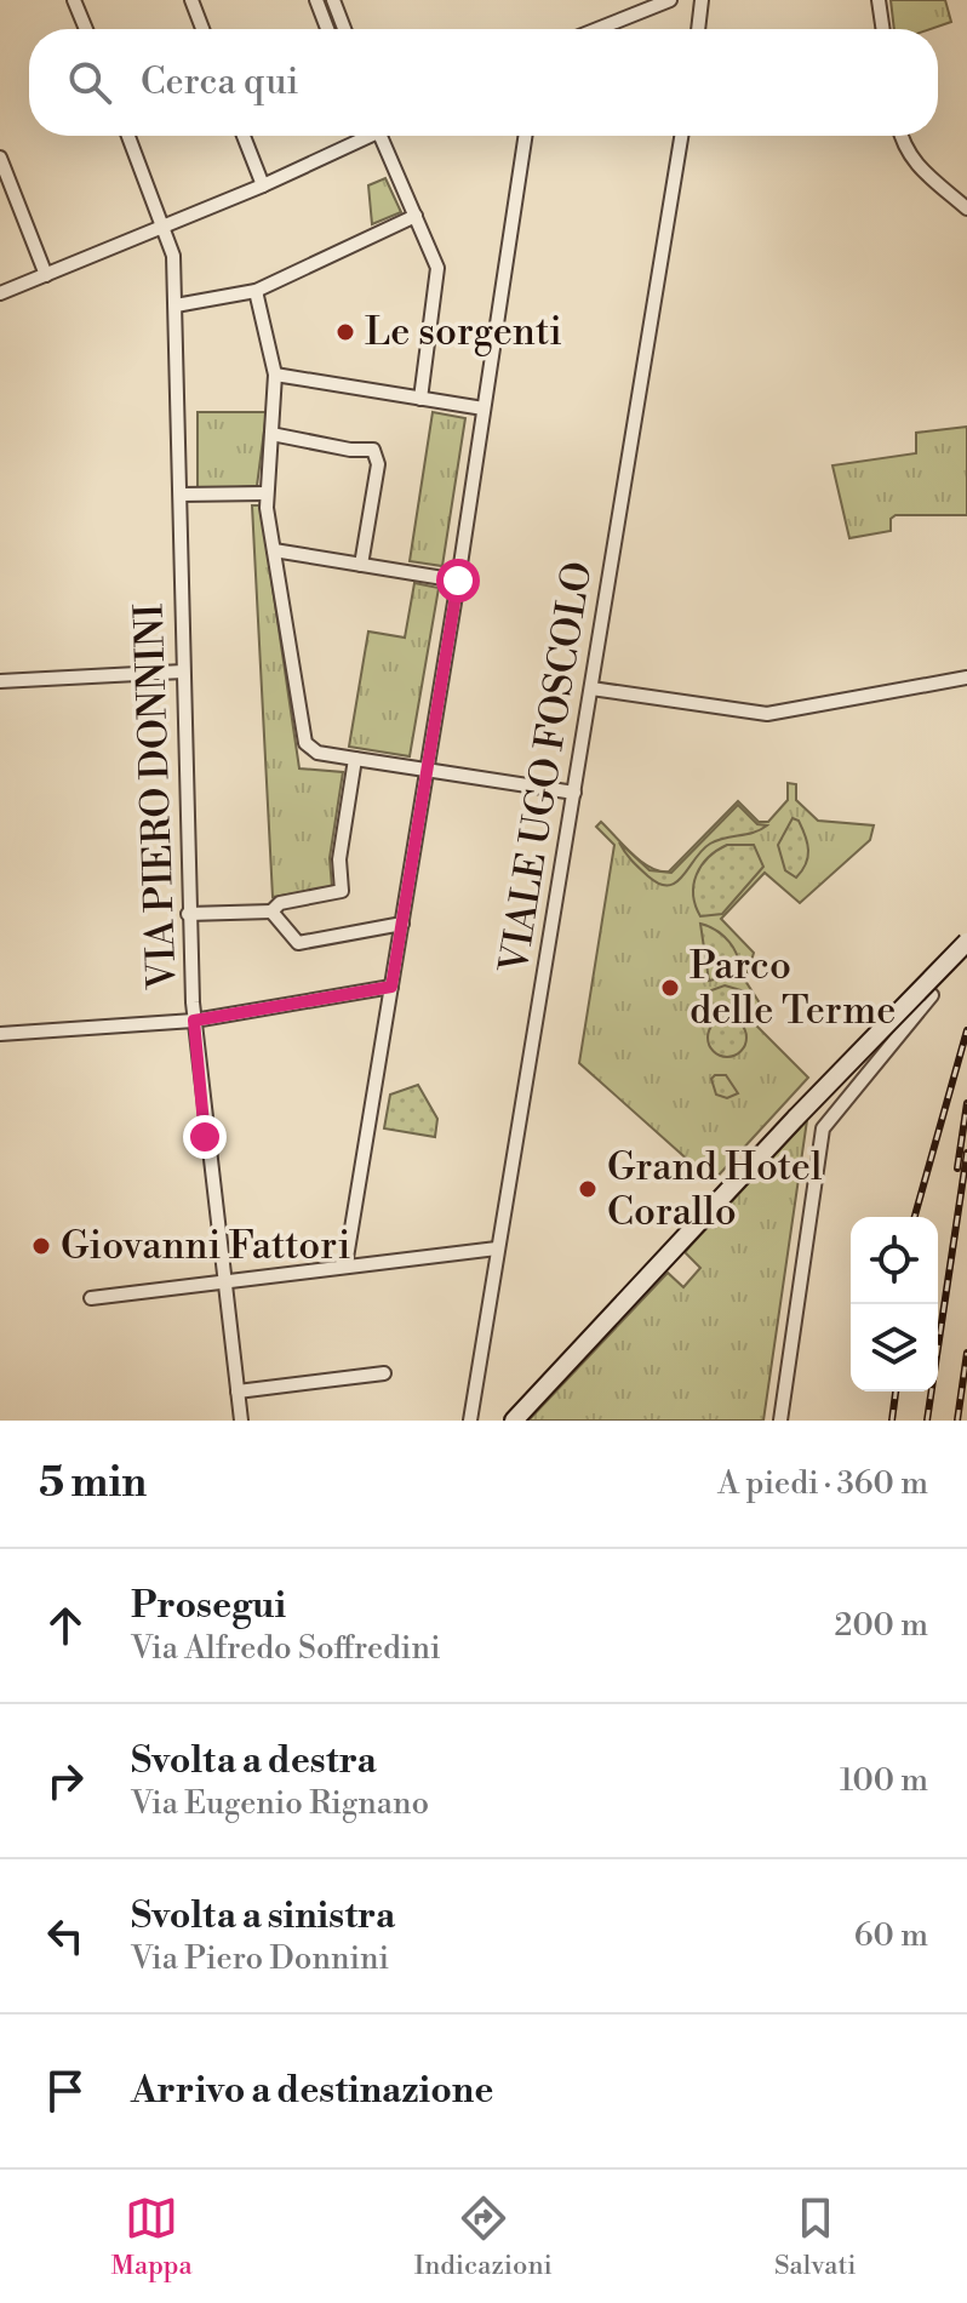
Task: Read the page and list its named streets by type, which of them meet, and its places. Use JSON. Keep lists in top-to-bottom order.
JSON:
{
  "streets": {
    "street": ["VIALE UGO FOSCOLO", "VIA PIERO DONNINI"]
  },
  "places": [
    "Le sorgenti",
    "Parco delle Terme",
    "Grand Hotel Corallo",
    "Giovanni Fattori"
  ],
  "page": {
    "search": "Cerca qui",
    "heading": ["5 min", "A piedi · 360 m"],
    "list": [
      ["Prosegui", "Via Alfredo Soffredini", "200 m"],
      ["Svolta a destra", "Via Eugenio Rignano", "100 m"],
      ["Svolta a sinistra", "Via Piero Donnini", "60 m"],
      "Arrivo a destinazione"
    ],
    "nav": ["Mappa", "Indicazioni", "Salvati"]
  }
}
